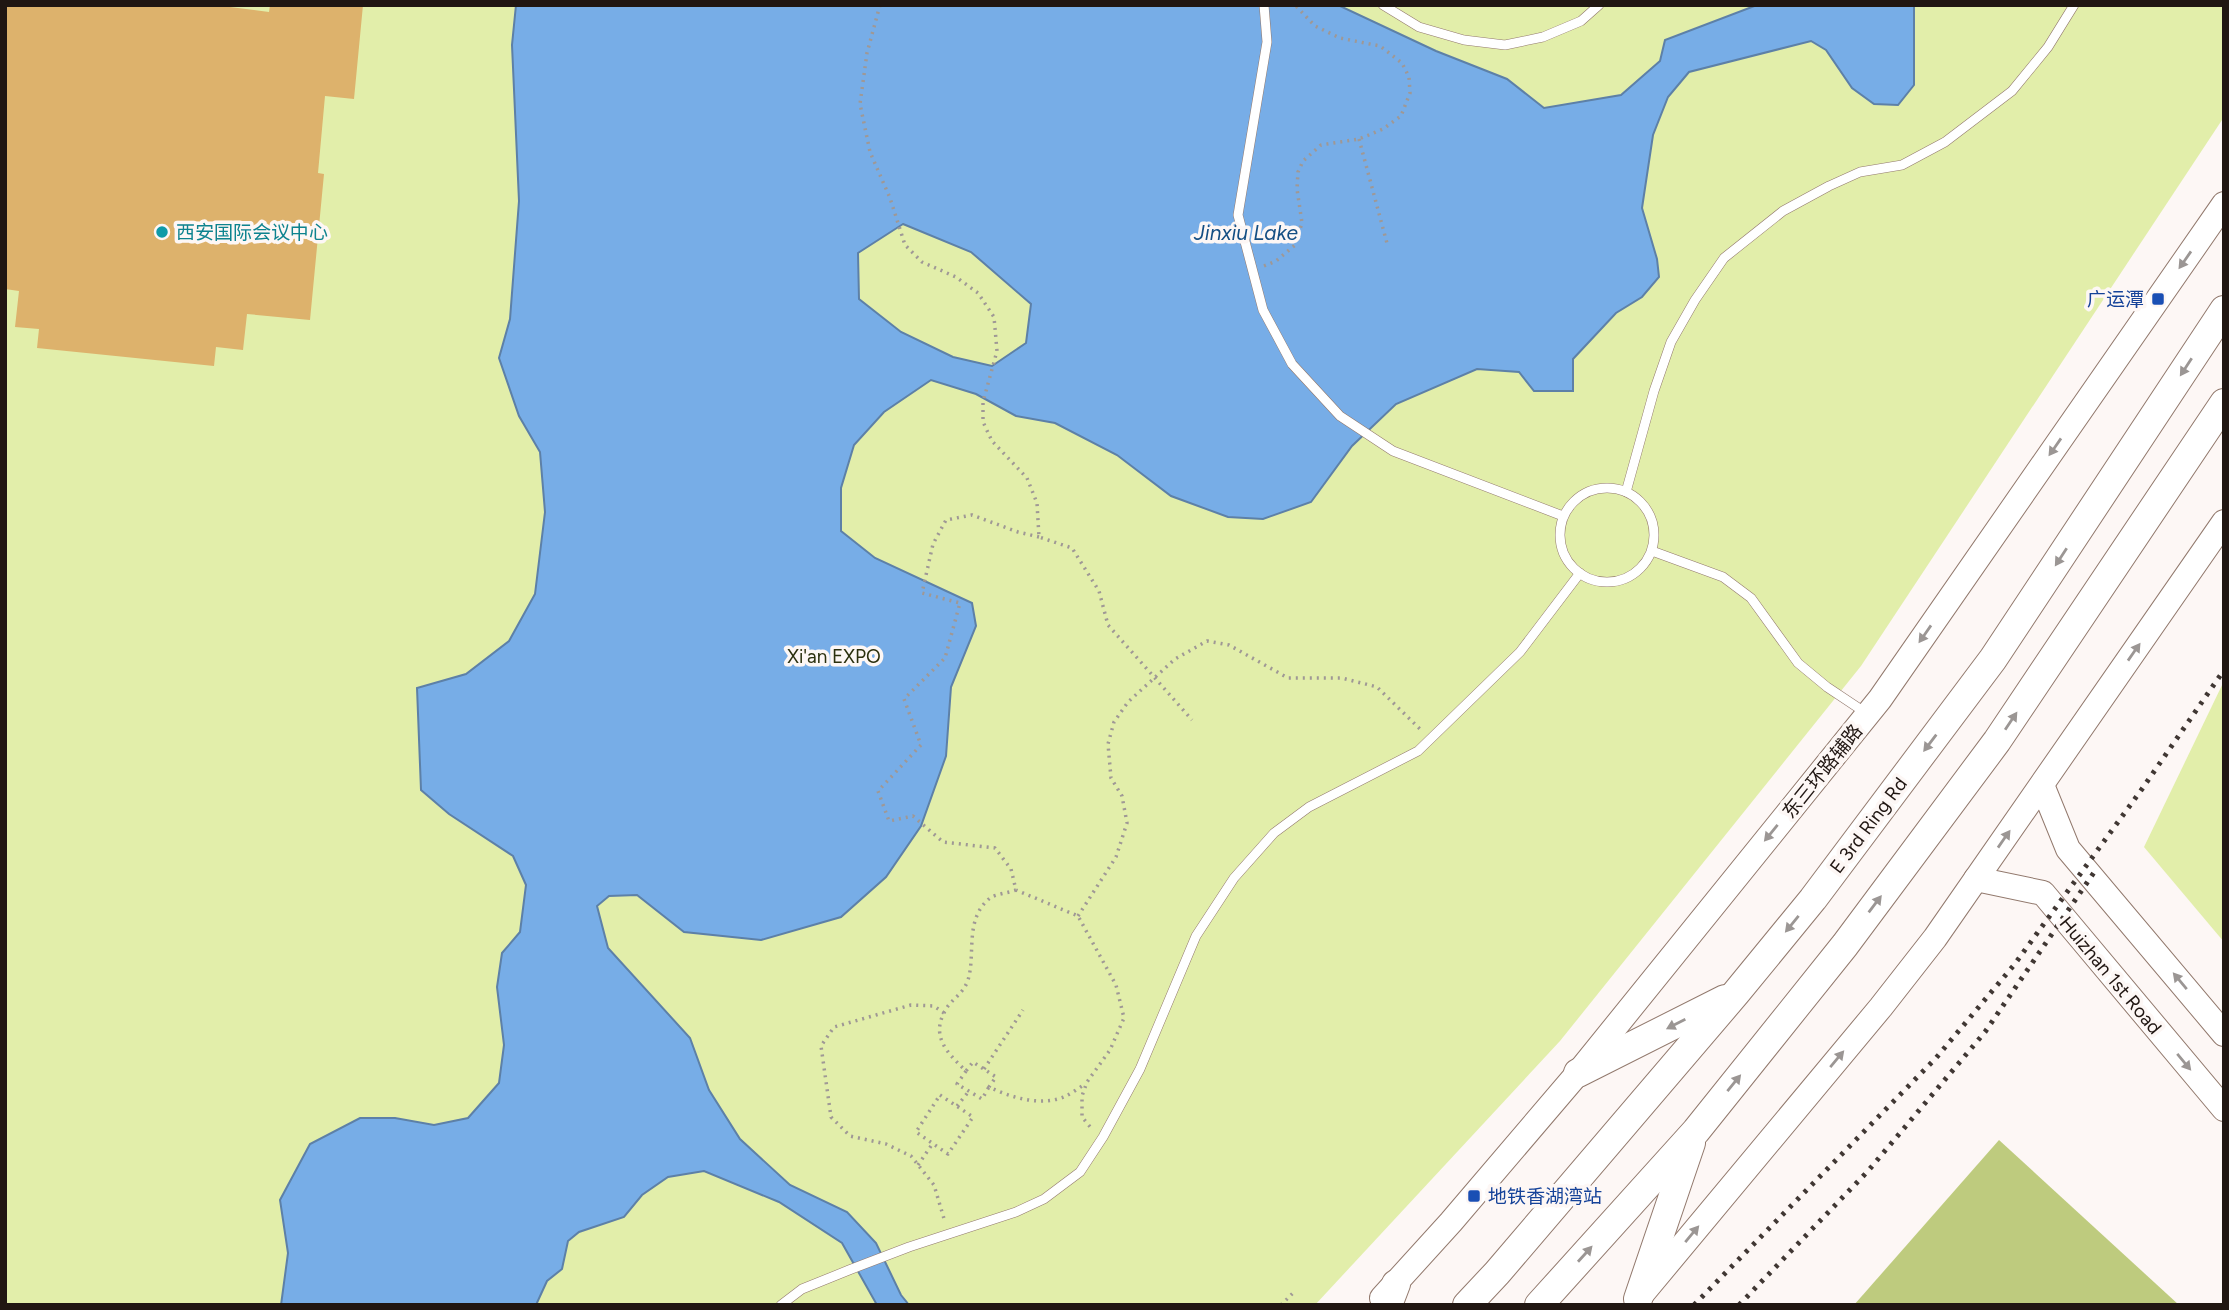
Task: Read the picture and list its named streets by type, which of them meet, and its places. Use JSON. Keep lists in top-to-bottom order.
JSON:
{
  "streets": {
    "highway": ["E 3rd Ring Rd"],
    "main road": ["东三环路辅路", "Huizhan 1st Road"]
  },
  "water": ["Jinxiu Lake"],
  "parks": ["Xi'an EXPO"],
  "places": {
    "other": ["西安国际会议中心"],
    "transit": ["广运潭", "地铁香湖湾站"]
  }
}
